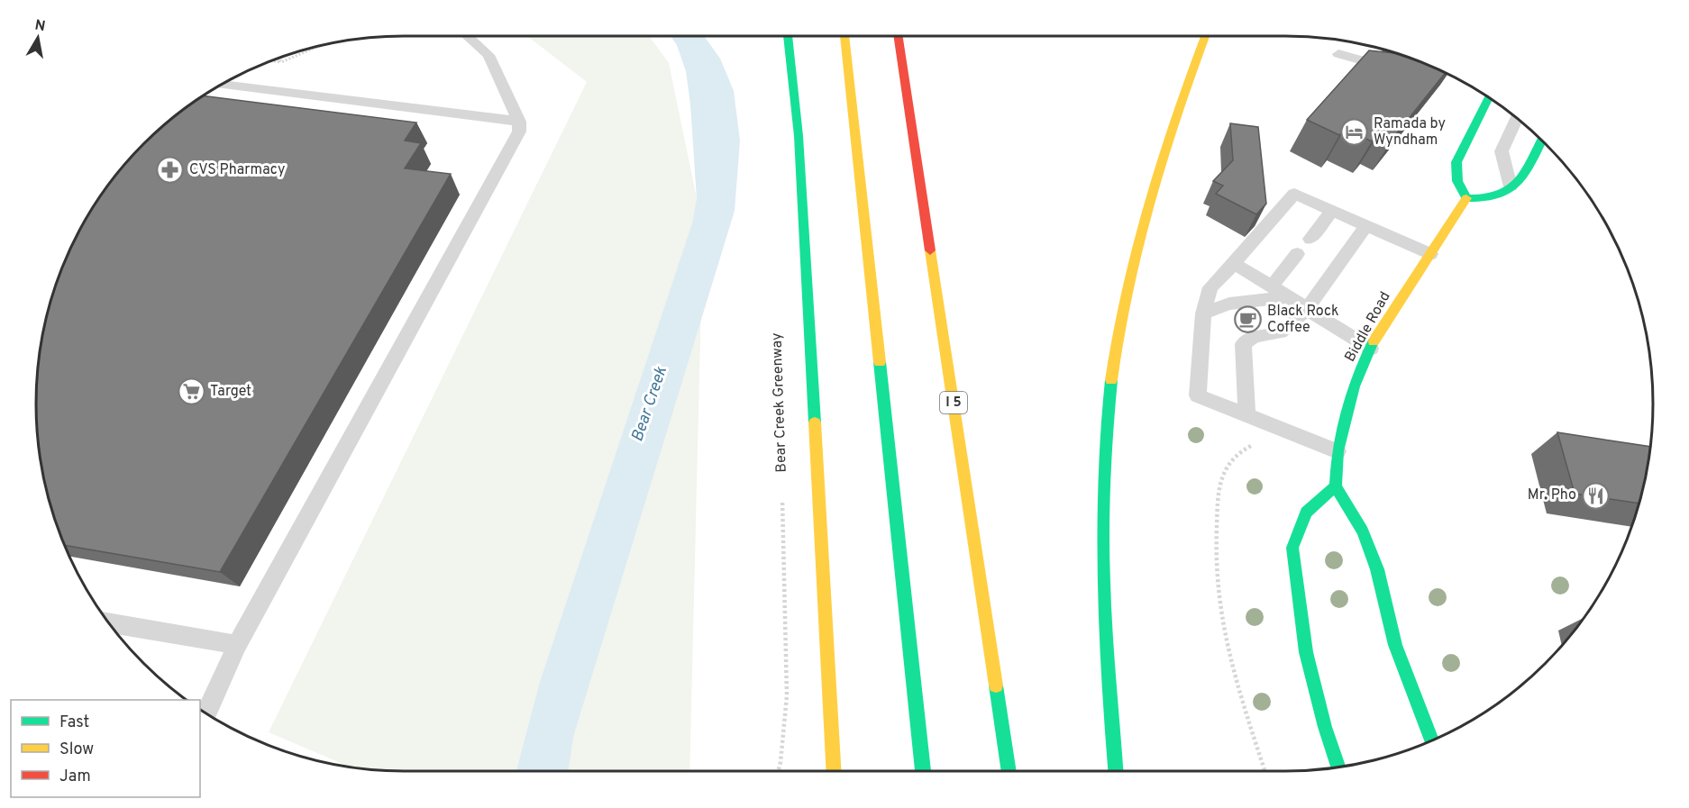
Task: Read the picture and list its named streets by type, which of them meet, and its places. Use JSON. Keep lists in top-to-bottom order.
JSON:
{
  "streets": {
    "main road": ["Biddle Road", "I 5"],
    "path": ["Bear Creek Greenway"]
  },
  "water": ["Bear Creek"],
  "places": {
    "hotel": ["Ramada by Wyndham"],
    "pharmacy": ["CVS Pharmacy"],
    "cafe": ["Black Rock Coffee"],
    "supermarket": ["Target"],
    "restaurant": ["Mr. Pho"]
  },
  "legend": ["Fast", "Slow", "Jam"],
  "north": "top"
}
